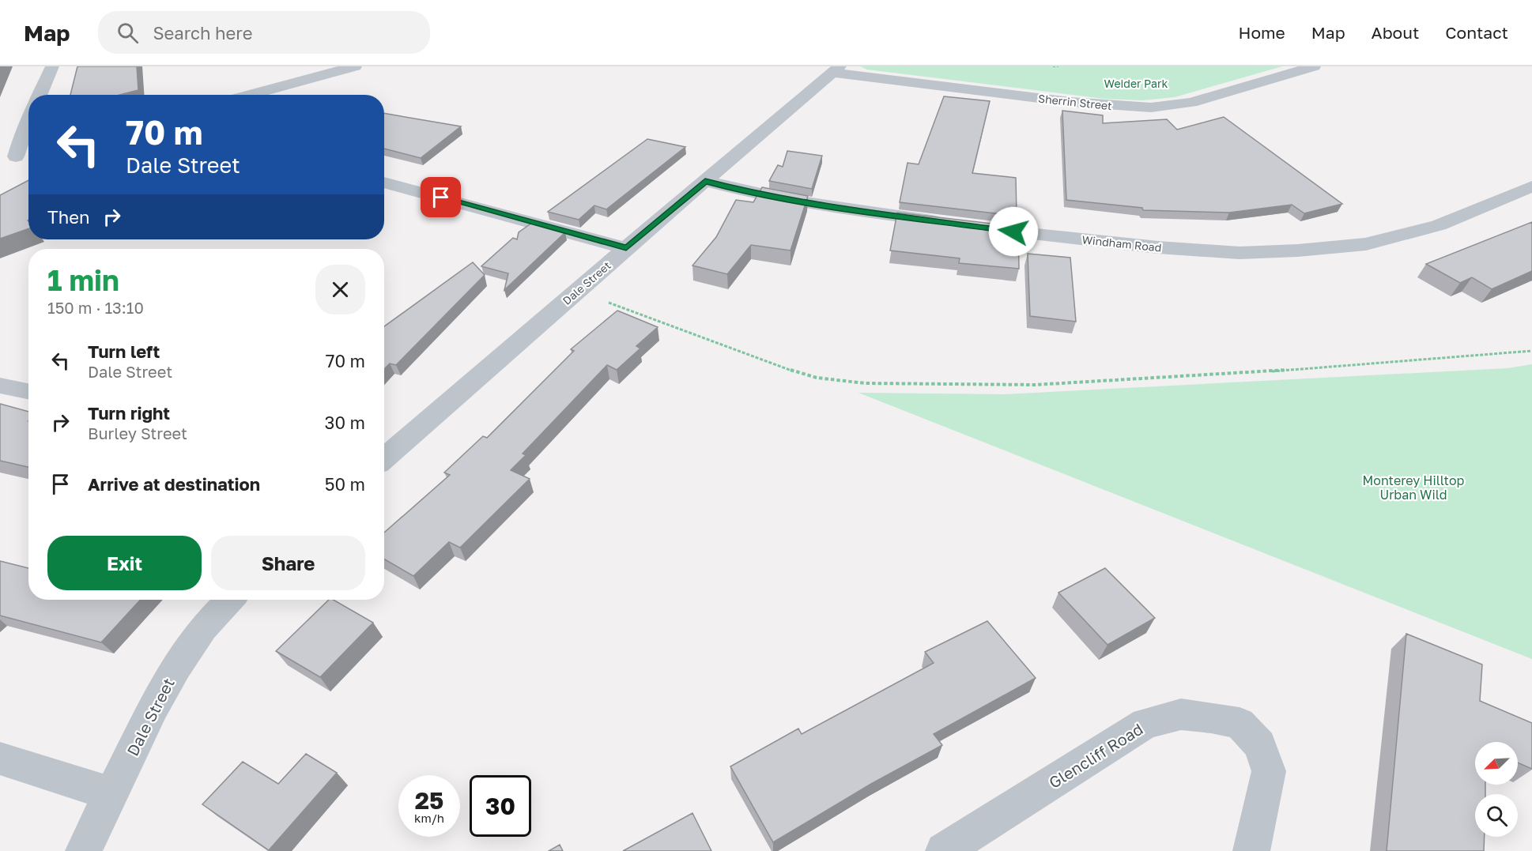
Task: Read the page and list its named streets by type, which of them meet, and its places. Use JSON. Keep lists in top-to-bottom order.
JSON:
{
  "streets": {
    "street": [
      "Sherrin Street",
      "Windham Road",
      "Dale Street",
      "Glencliff Road"
    ]
  },
  "crossings": [
    ["Sherrin Street", "Dale Street"],
    ["Windham Road", "Dale Street"]
  ],
  "parks": ["Weider Park", "Monterey Hilltop Urban Wild"],
  "north": "bottom left",
  "page": {
    "header": "Map",
    "search": "Search here",
    "nav": [
      "Home",
      "Map",
      "About",
      "Contact"
    ],
    "turn": ["70 m", "Dale Street"],
    "then": "Then",
    "heading": ["1 min", "150 m · 13:10"],
    "list": [
      {
        "name": "Turn left",
        "note": "Dale Street",
        "value": "70 m"
      },
      {
        "name": "Turn right",
        "note": "Burley Street",
        "value": "30 m"
      },
      {
        "name": "Arrive at destination",
        "value": "50 m"
      }
    ],
    "buttons": ["Exit", "Share"],
    "speed": "25 km/h",
    "limit": "30"
  }
}
